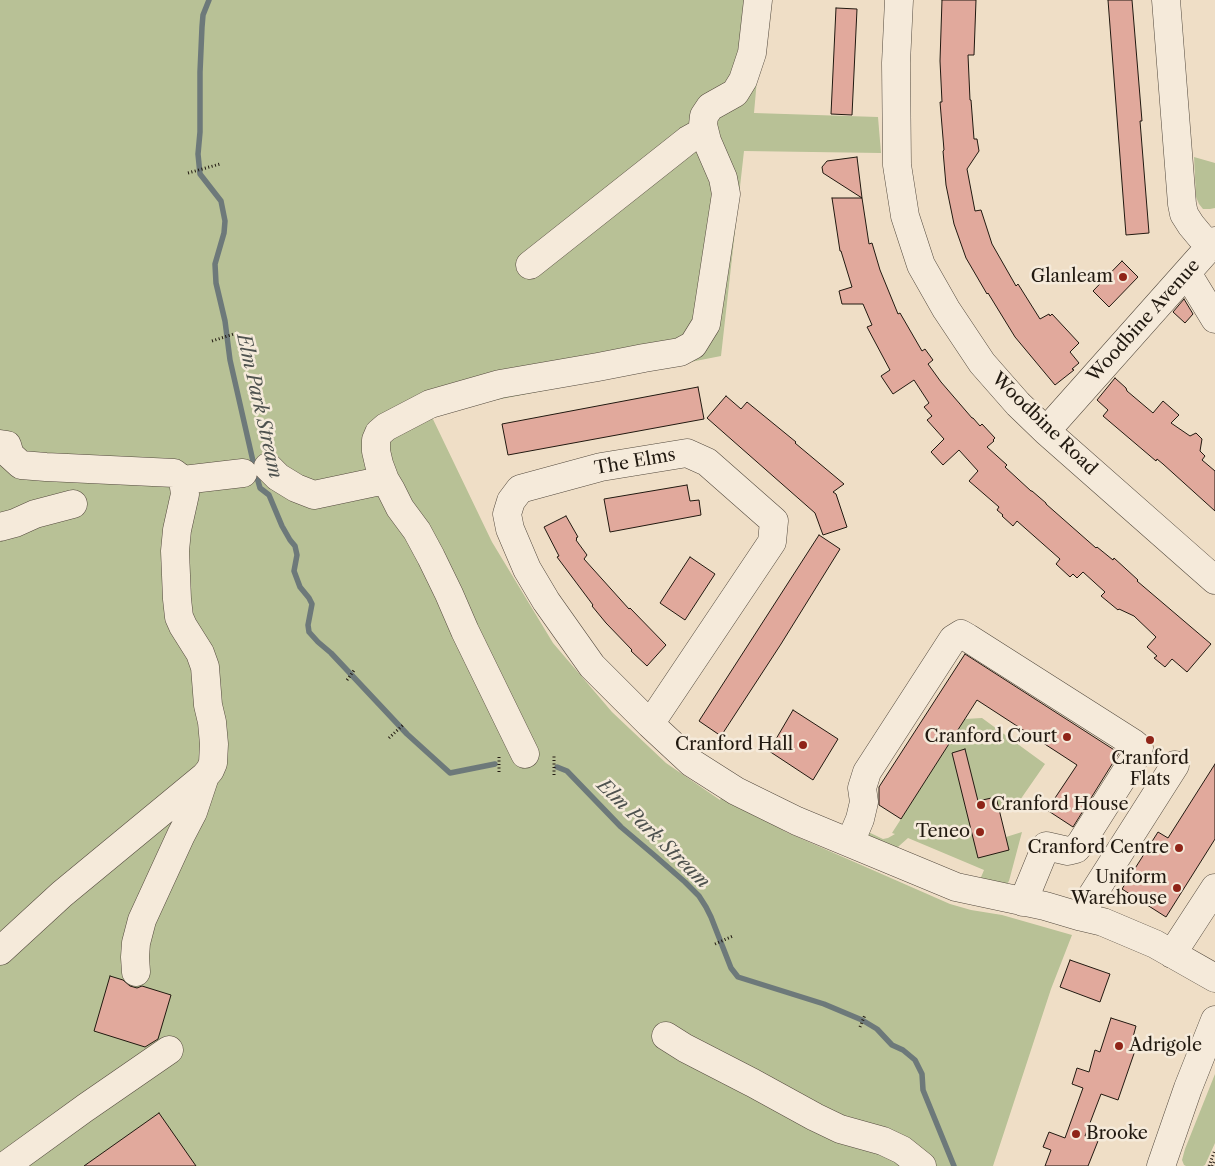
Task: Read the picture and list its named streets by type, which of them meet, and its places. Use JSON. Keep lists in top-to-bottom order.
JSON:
{
  "streets": {
    "street": ["Woodbine Avenue", "Woodbine Road", "The Elms"]
  },
  "crossings": [
    ["Woodbine Avenue", "Woodbine Road"]
  ],
  "water": ["Elm Park Stream"],
  "places": [
    "Glanleam",
    "Cranford Court",
    "Cranford Flats",
    "Cranford Hall",
    "Cranford House",
    "Teneo",
    "Cranford Centre",
    "Uniform Warehouse",
    "Adrigole",
    "Brooke"
  ]
}
